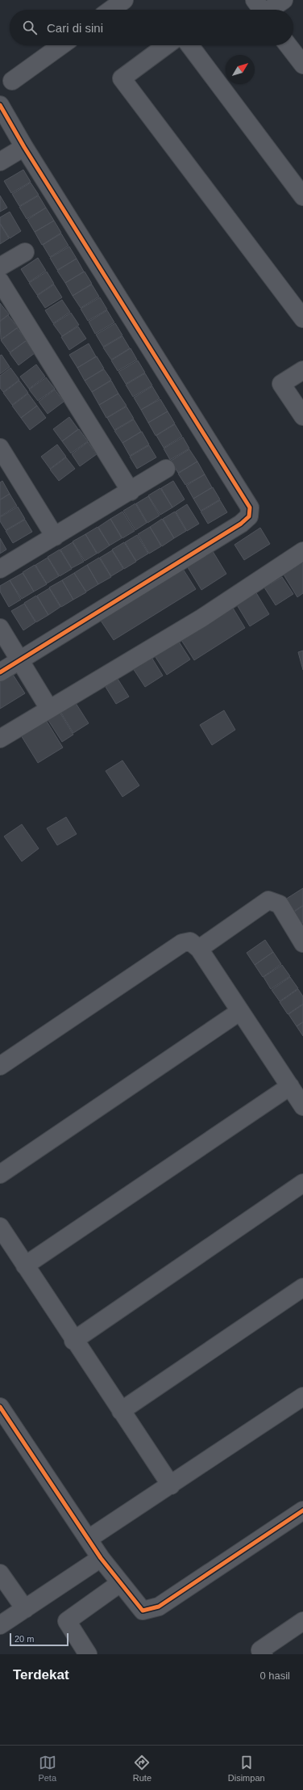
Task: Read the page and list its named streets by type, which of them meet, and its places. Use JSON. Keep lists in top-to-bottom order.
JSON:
{
  "scale_bar": "20 m",
  "north": "top right",
  "page": {
    "search": "Cari di sini",
    "scale": "20 m",
    "heading": ["Terdekat", "0 hasil"],
    "nav": ["Peta", "Rute", "Disimpan"]
  }
}
